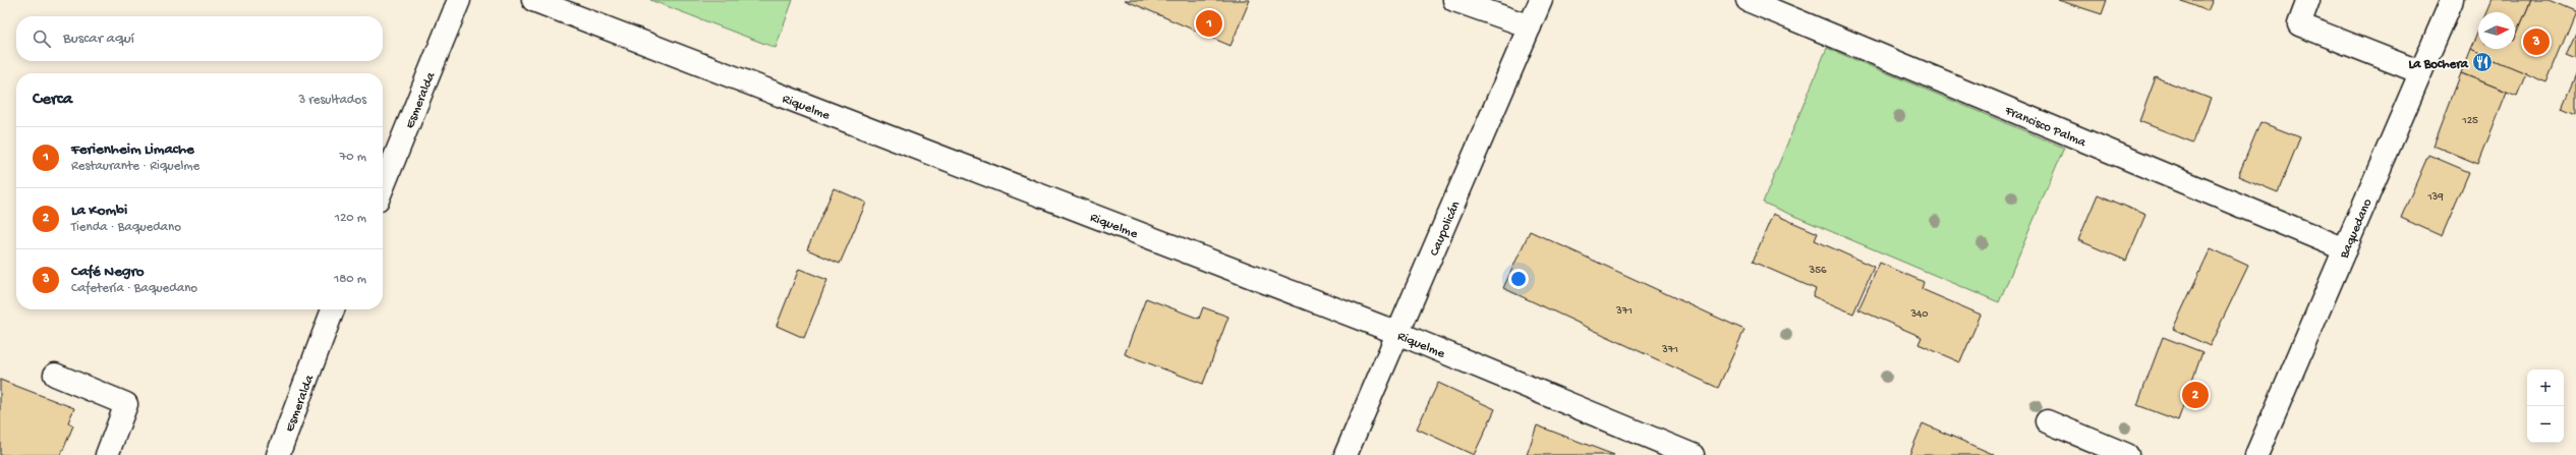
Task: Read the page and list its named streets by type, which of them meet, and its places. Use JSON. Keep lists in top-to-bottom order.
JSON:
{
  "streets": {
    "street": [
      "Esmeralda",
      "Riquelme",
      "Francisco Palma",
      "Caupolicán",
      "Baquedano"
    ]
  },
  "crossings": [
    ["Riquelme", "Caupolicán"],
    ["Francisco Palma", "Baquedano"]
  ],
  "places": {
    "restaurant": ["La Bochera"]
  },
  "house_numbers": [
    "125",
    "139",
    "356",
    "371",
    "340",
    "371"
  ],
  "north": "right",
  "page": {
    "pins": ["1", "3", "2"],
    "search": "Buscar aquí",
    "heading": ["Cerca", "3 resultados"],
    "list": [
      {
        "mark": "1",
        "name": "Ferienheim Limache",
        "note": "Restaurante · Riquelme",
        "value": "70 m"
      },
      {
        "mark": "2",
        "name": "La Kombi",
        "note": "Tienda · Baquedano",
        "value": "120 m"
      },
      {
        "mark": "3",
        "name": "Café Negro",
        "note": "Cafetería · Baquedano",
        "value": "180 m"
      }
    ],
    "map_buttons": ["+", "−"]
  }
}
